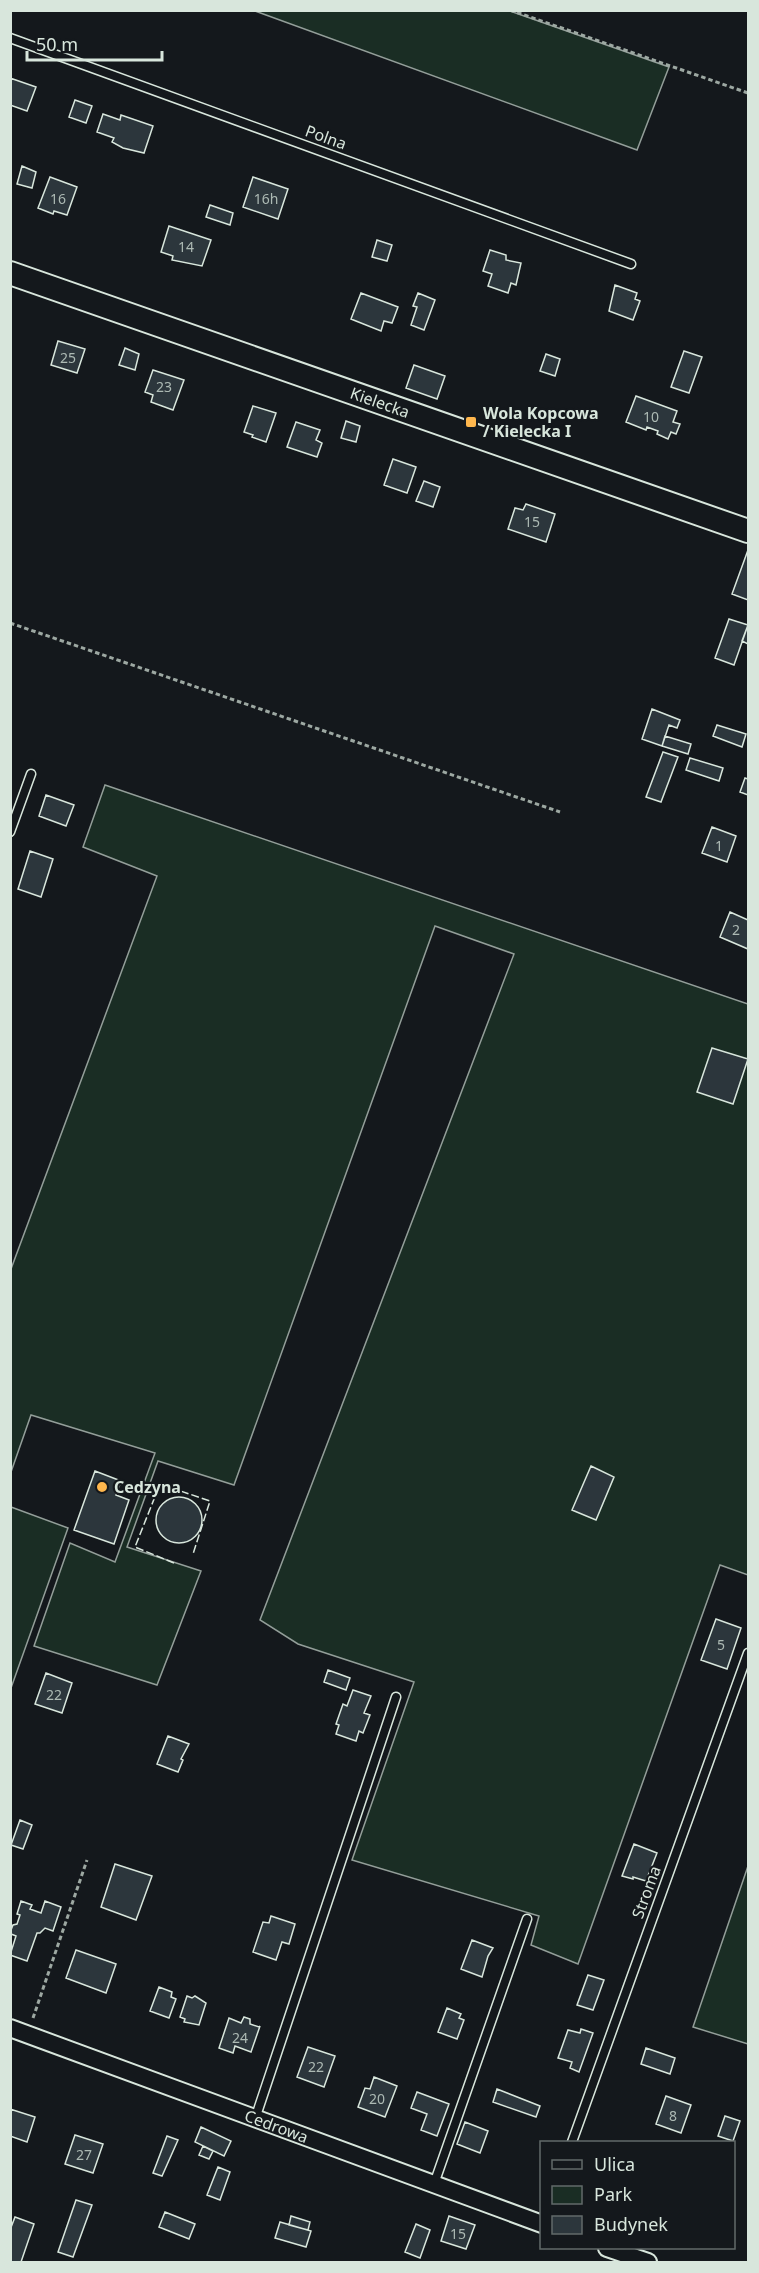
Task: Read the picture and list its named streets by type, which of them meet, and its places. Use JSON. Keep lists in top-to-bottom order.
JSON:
{
  "streets": {
    "street": ["Kielecka", "Cedrowa"],
    "lane": ["Polna", "Stroma"]
  },
  "places": {
    "transit": ["Wola Kopcowa / Kielecka I"],
    "other": ["Cedzyna"]
  },
  "house_numbers": [
    "16",
    "16h",
    "14",
    "25",
    "23",
    "10",
    "15",
    "1",
    "2",
    "5",
    "22",
    "24",
    "22",
    "20",
    "8",
    "27",
    "15"
  ],
  "legend": ["Ulica", "Park", "Budynek"],
  "scale_bar": "50 m"
}
